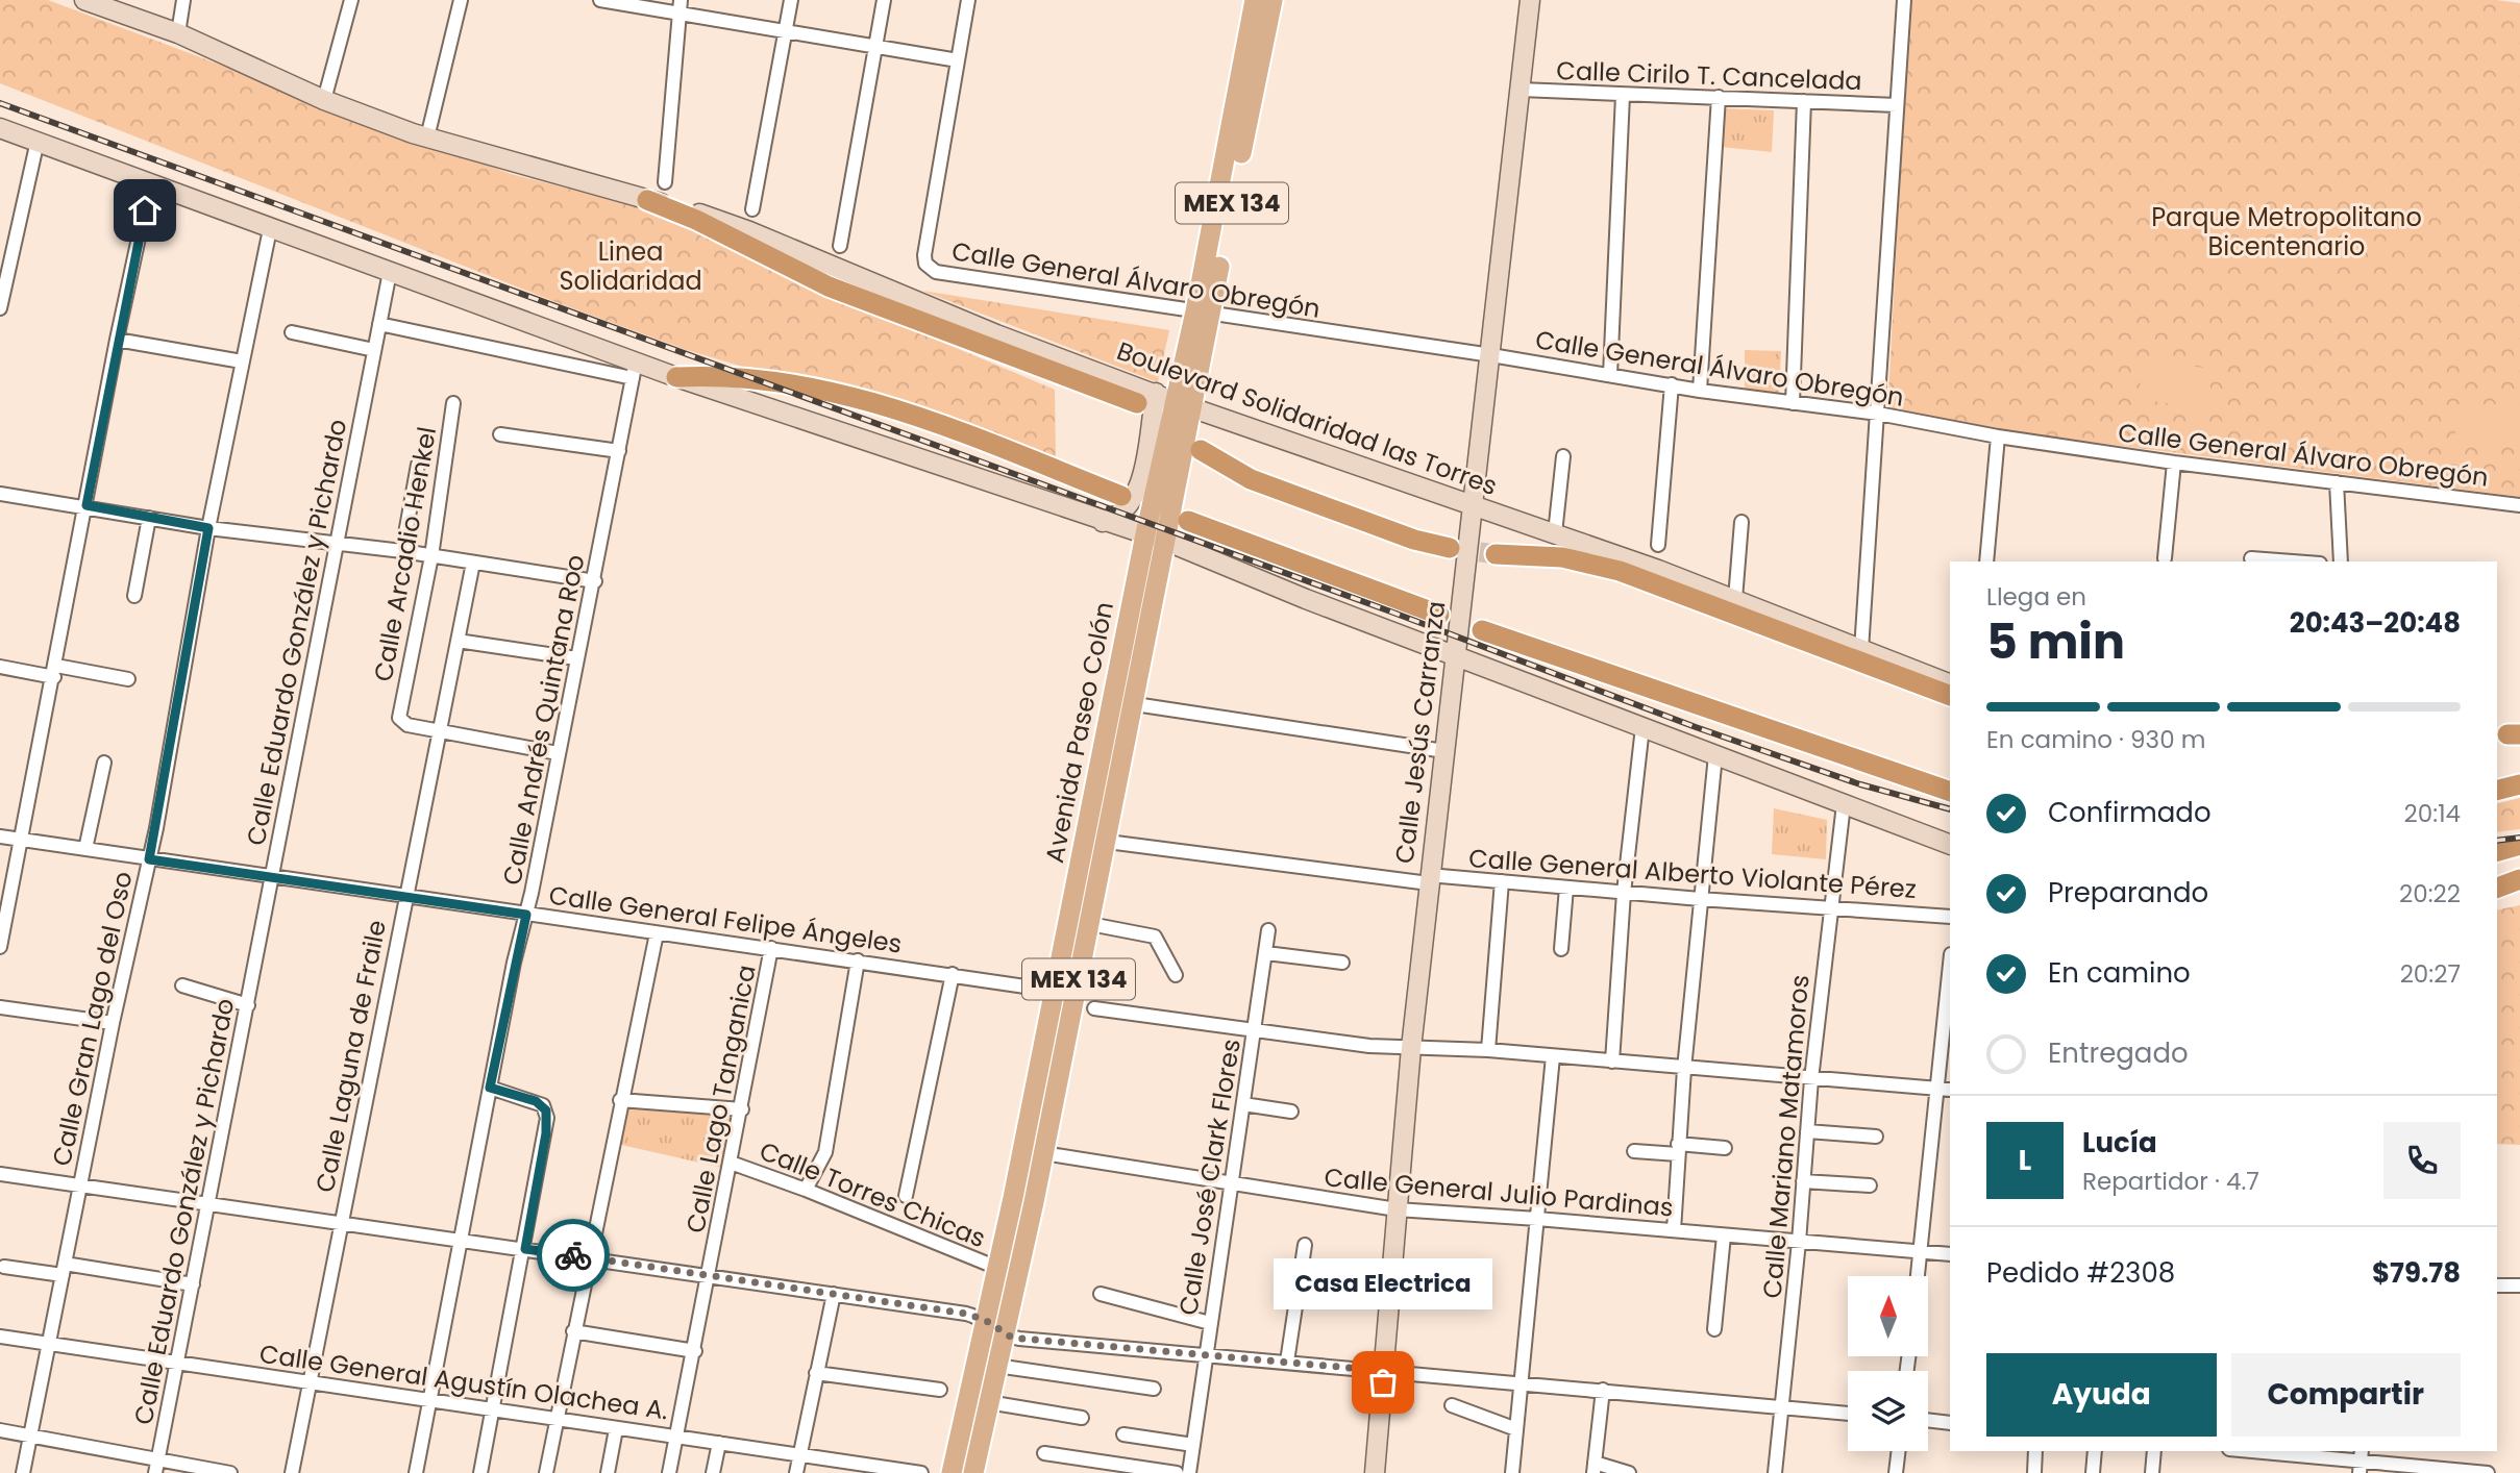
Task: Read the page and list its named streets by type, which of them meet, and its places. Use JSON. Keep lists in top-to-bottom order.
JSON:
{
  "streets": {
    "highway": ["Boulevard Solidaridad las Torres"],
    "main road": ["MEX 134", "Avenida Paseo Colón", "Calle Jesús Carranza"],
    "street": [
      "Calle Cirilo T. Cancelada",
      "Calle General Álvaro Obregón",
      "Calle Arcadio Henkel",
      "Calle Eduardo González y Pichardo",
      "Calle Andrés Quintana Roo",
      "Calle General Alberto Violante Pérez",
      "Calle General Felipe Ángeles",
      "Calle Gran Lago del Oso",
      "Calle Laguna de Fraile",
      "Calle Lago Tanganica",
      "Calle Mariano Matamoros",
      "Calle José Clark Flores",
      "Calle General Julio Pardinas",
      "Calle Torres Chicas",
      "Calle General Agustín Olachea A."
    ]
  },
  "crossings": [
    ["Calle Cirilo T. Cancelada", "Calle Jesús Carranza"],
    ["Calle General Álvaro Obregón", "Avenida Paseo Colón"],
    ["Calle General Álvaro Obregón", "Calle Jesús Carranza"],
    ["Boulevard Solidaridad las Torres", "Avenida Paseo Colón"],
    ["Boulevard Solidaridad las Torres", "Calle Jesús Carranza"],
    ["Calle Arcadio Henkel", "Calle Laguna de Fraile"],
    ["Calle Eduardo González y Pichardo", "Calle General Felipe Ángeles"],
    ["Calle Eduardo González y Pichardo", "Calle General Agustín Olachea A."],
    ["Calle Andrés Quintana Roo", "Calle General Felipe Ángeles"],
    ["Calle Andrés Quintana Roo", "Calle General Agustín Olachea A."],
    ["Avenida Paseo Colón", "Calle General Alberto Violante Pérez"],
    ["Avenida Paseo Colón", "Calle General Felipe Ángeles"],
    ["Avenida Paseo Colón", "Calle General Julio Pardinas"],
    ["Avenida Paseo Colón", "Calle Torres Chicas"],
    ["Calle Jesús Carranza", "Calle General Alberto Violante Pérez"],
    ["Calle Jesús Carranza", "Calle General Julio Pardinas"],
    ["Calle General Alberto Violante Pérez", "Calle Mariano Matamoros"],
    ["Calle General Felipe Ángeles", "Calle Gran Lago del Oso"],
    ["Calle General Felipe Ángeles", "Calle Laguna de Fraile"],
    ["Calle General Felipe Ángeles", "Calle Lago Tanganica"],
    ["Calle Gran Lago del Oso", "Calle General Agustín Olachea A."],
    ["Calle Laguna de Fraile", "Calle General Agustín Olachea A."],
    ["Calle Lago Tanganica", "Calle Torres Chicas"],
    ["Calle Lago Tanganica", "Calle General Agustín Olachea A."],
    ["Calle Mariano Matamoros", "Calle General Julio Pardinas"],
    ["Calle José Clark Flores", "Calle General Julio Pardinas"]
  ],
  "parks": ["Parque Metropolitano Bicentenario", "Linea Solidaridad"],
  "places": ["Casa Electrica"],
  "north": "top",
  "page": {
    "heading": ["5 min", "Llega en", "20:43–20:48"],
    "panel": [
      "Lucía",
      "Repartidor · 4.7",
      "Pedido #2308",
      "$79.78"
    ],
    "bar": "En camino · 930 m",
    "list": [
      ["Confirmado", "20:14"],
      ["Preparando", "20:22"],
      ["En camino", "20:27"],
      "Entregado"
    ],
    "round": "L",
    "bubble": "Casa Electrica",
    "buttons": ["Ayuda", "Compartir"]
  }
}
